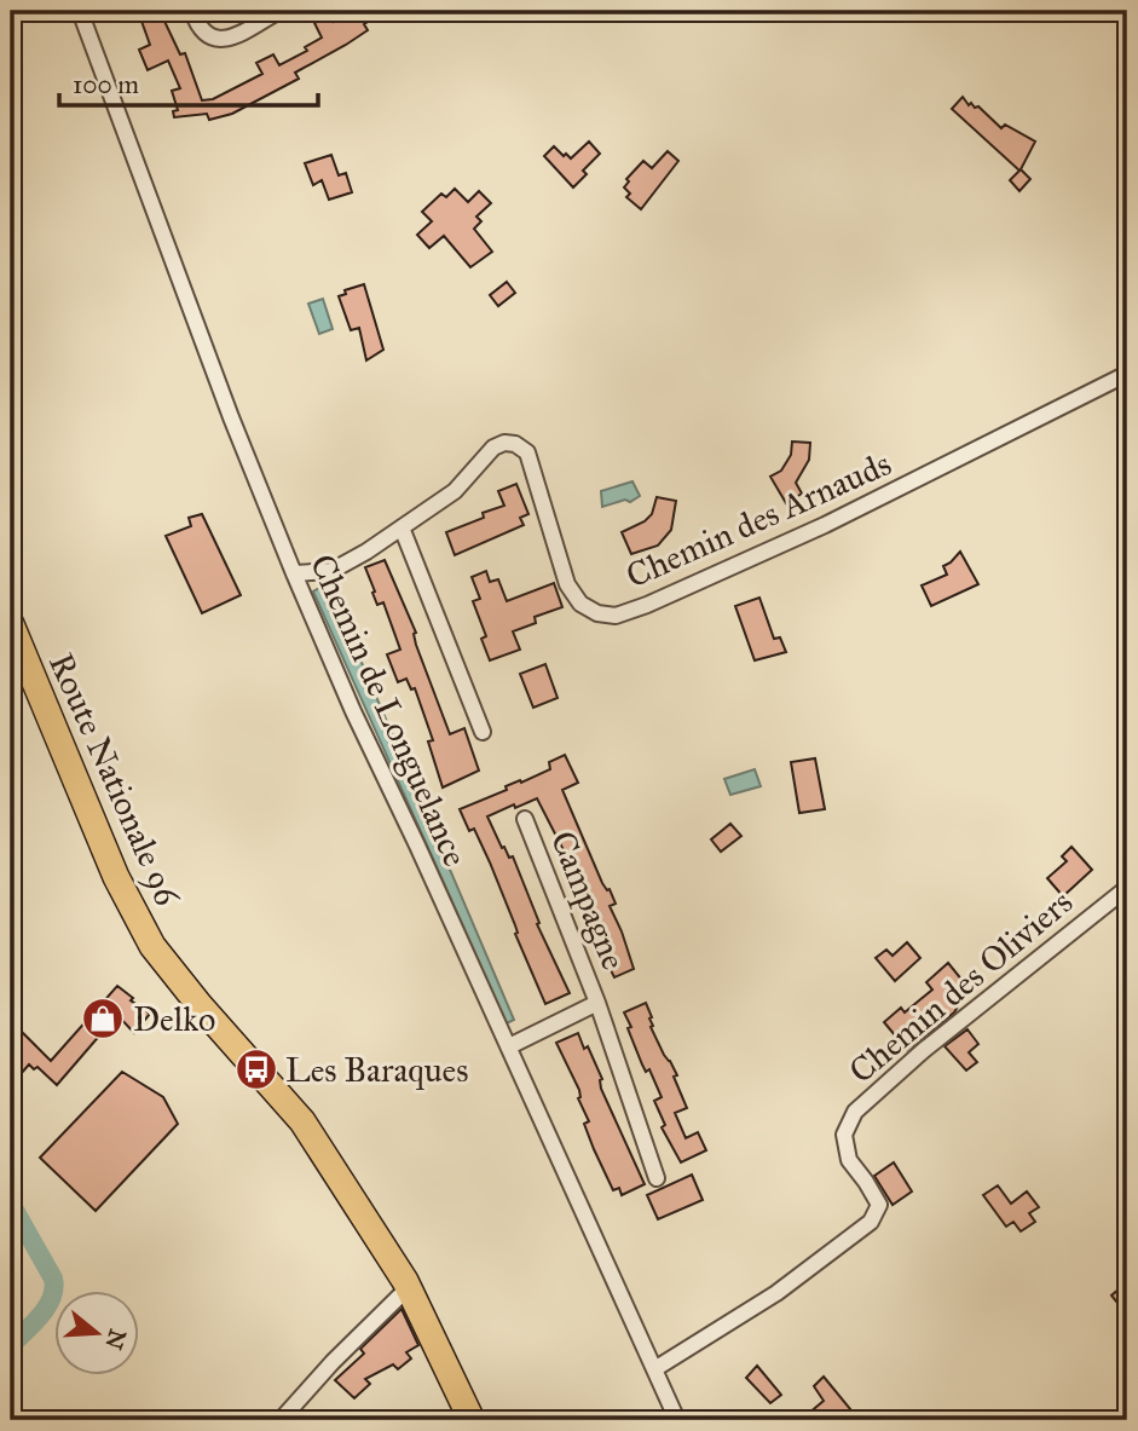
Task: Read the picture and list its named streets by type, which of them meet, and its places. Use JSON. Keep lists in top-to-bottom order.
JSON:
{
  "streets": {
    "main road": ["Route Nationale 96"],
    "street": [
      "Chemin des Arnauds",
      "Chemin de Longuelance",
      "Campagne",
      "Chemin des Oliviers"
    ]
  },
  "crossings": [
    ["Chemin des Arnauds", "Chemin de Longuelance"],
    ["Chemin de Longuelance", "Campagne"],
    ["Chemin de Longuelance", "Chemin des Oliviers"]
  ],
  "places": {
    "shop": ["Delko"],
    "bus stop": ["Les Baraques"]
  },
  "scale_bar": "100 m",
  "north": "right"
}
